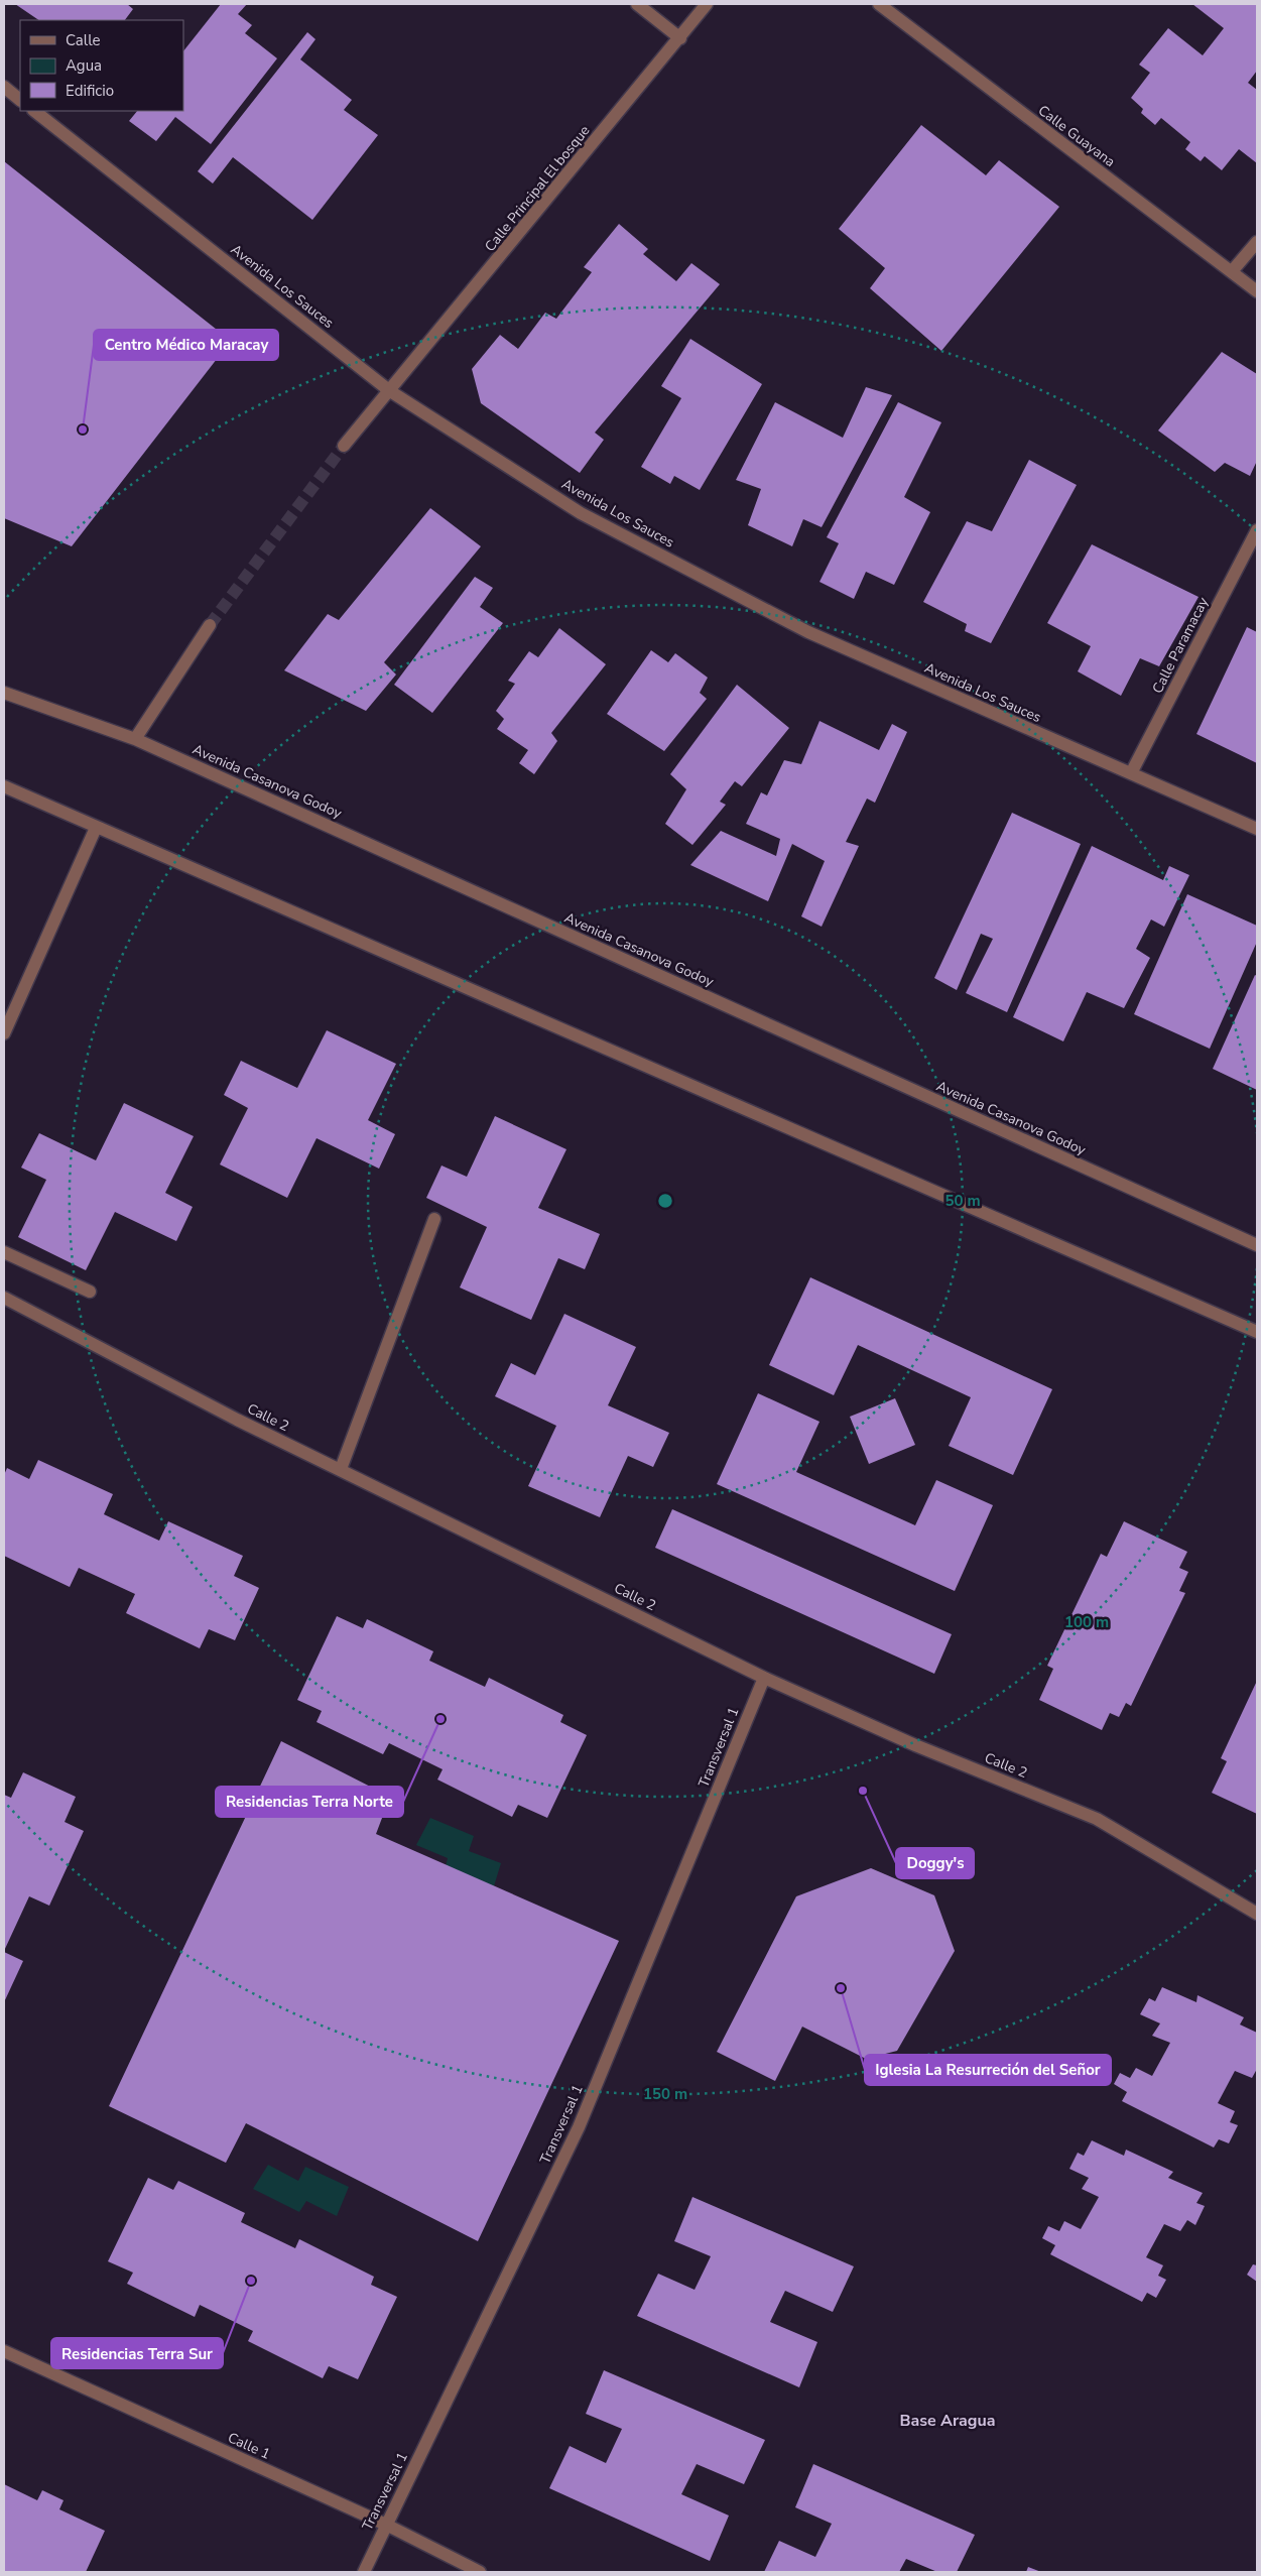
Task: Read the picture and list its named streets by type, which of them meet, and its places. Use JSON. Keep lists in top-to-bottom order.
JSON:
{
  "streets": {
    "street": [
      "Calle Guayana",
      "Calle Principal El bosque",
      "Avenida Los Sauces",
      "Calle Paramacay",
      "Avenida Casanova Godoy",
      "Calle 2",
      "Transversal 1",
      "Calle 1"
    ]
  },
  "crossings": [
    ["Calle Principal El bosque", "Avenida Los Sauces"],
    ["Avenida Los Sauces", "Calle Paramacay"],
    ["Calle 2", "Transversal 1"],
    ["Transversal 1", "Calle 1"]
  ],
  "districts": ["Base Aragua"],
  "places": [
    "Centro Médico Maracay",
    "Residencias Terra Norte",
    "Doggy's",
    "Iglesia La Resurreción del Señor",
    "Residencias Terra Sur"
  ],
  "legend": ["Calle", "Agua", "Edificio"],
  "rings": ["50 m", "100 m", "150 m"]
}
